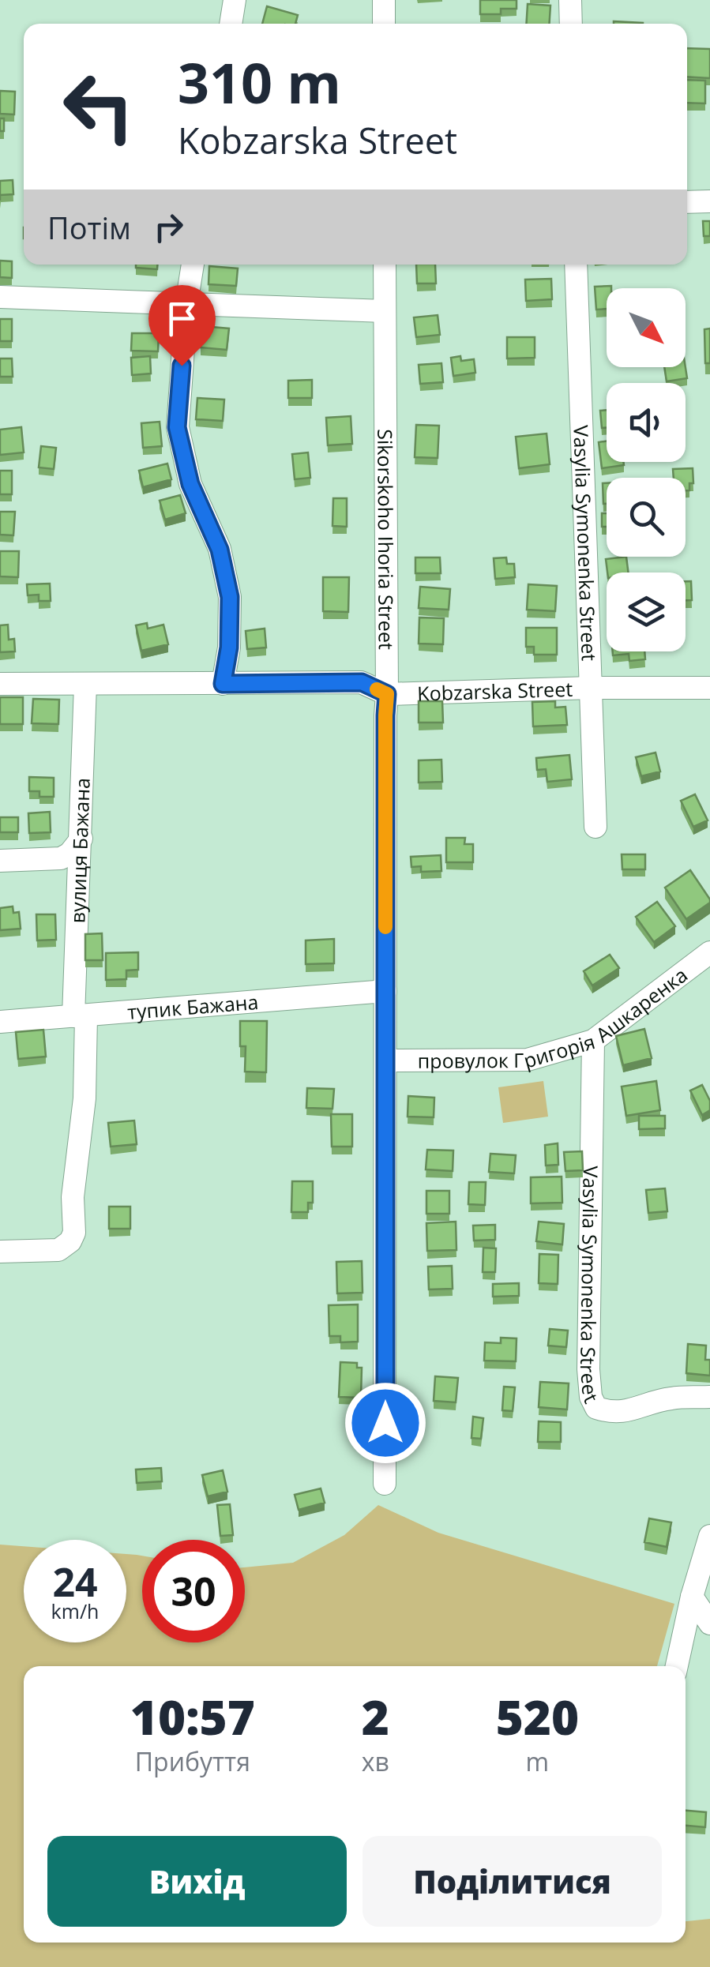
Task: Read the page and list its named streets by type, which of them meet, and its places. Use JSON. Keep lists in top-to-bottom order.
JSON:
{
  "streets": {
    "street": [
      "Sikorskoho Ihoria Street",
      "Vasylia Symonenka Street",
      "Kobzarska Street",
      "вулиця Бажана",
      "тупик Бажана",
      "провулок Григорія Ашкаренка"
    ]
  },
  "crossings": [
    ["Sikorskoho Ihoria Street", "Kobzarska Street"],
    ["Sikorskoho Ihoria Street", "тупик Бажана"],
    ["Sikorskoho Ihoria Street", "провулок Григорія Ашкаренка"],
    ["Vasylia Symonenka Street", "Kobzarska Street"],
    ["Vasylia Symonenka Street", "провулок Григорія Ашкаренка"],
    ["Kobzarska Street", "вулиця Бажана"],
    ["вулиця Бажана", "тупик Бажана"]
  ],
  "north": "bottom right",
  "page": {
    "turn": ["310 m", "Kobzarska Street"],
    "then": "Потім",
    "speed": "24 km/h",
    "limit": "30",
    "eta": [
      "10:57",
      "Прибуття",
      "2",
      "хв",
      "520",
      "m"
    ],
    "buttons": ["Вихід", "Поділитися"]
  }
}
